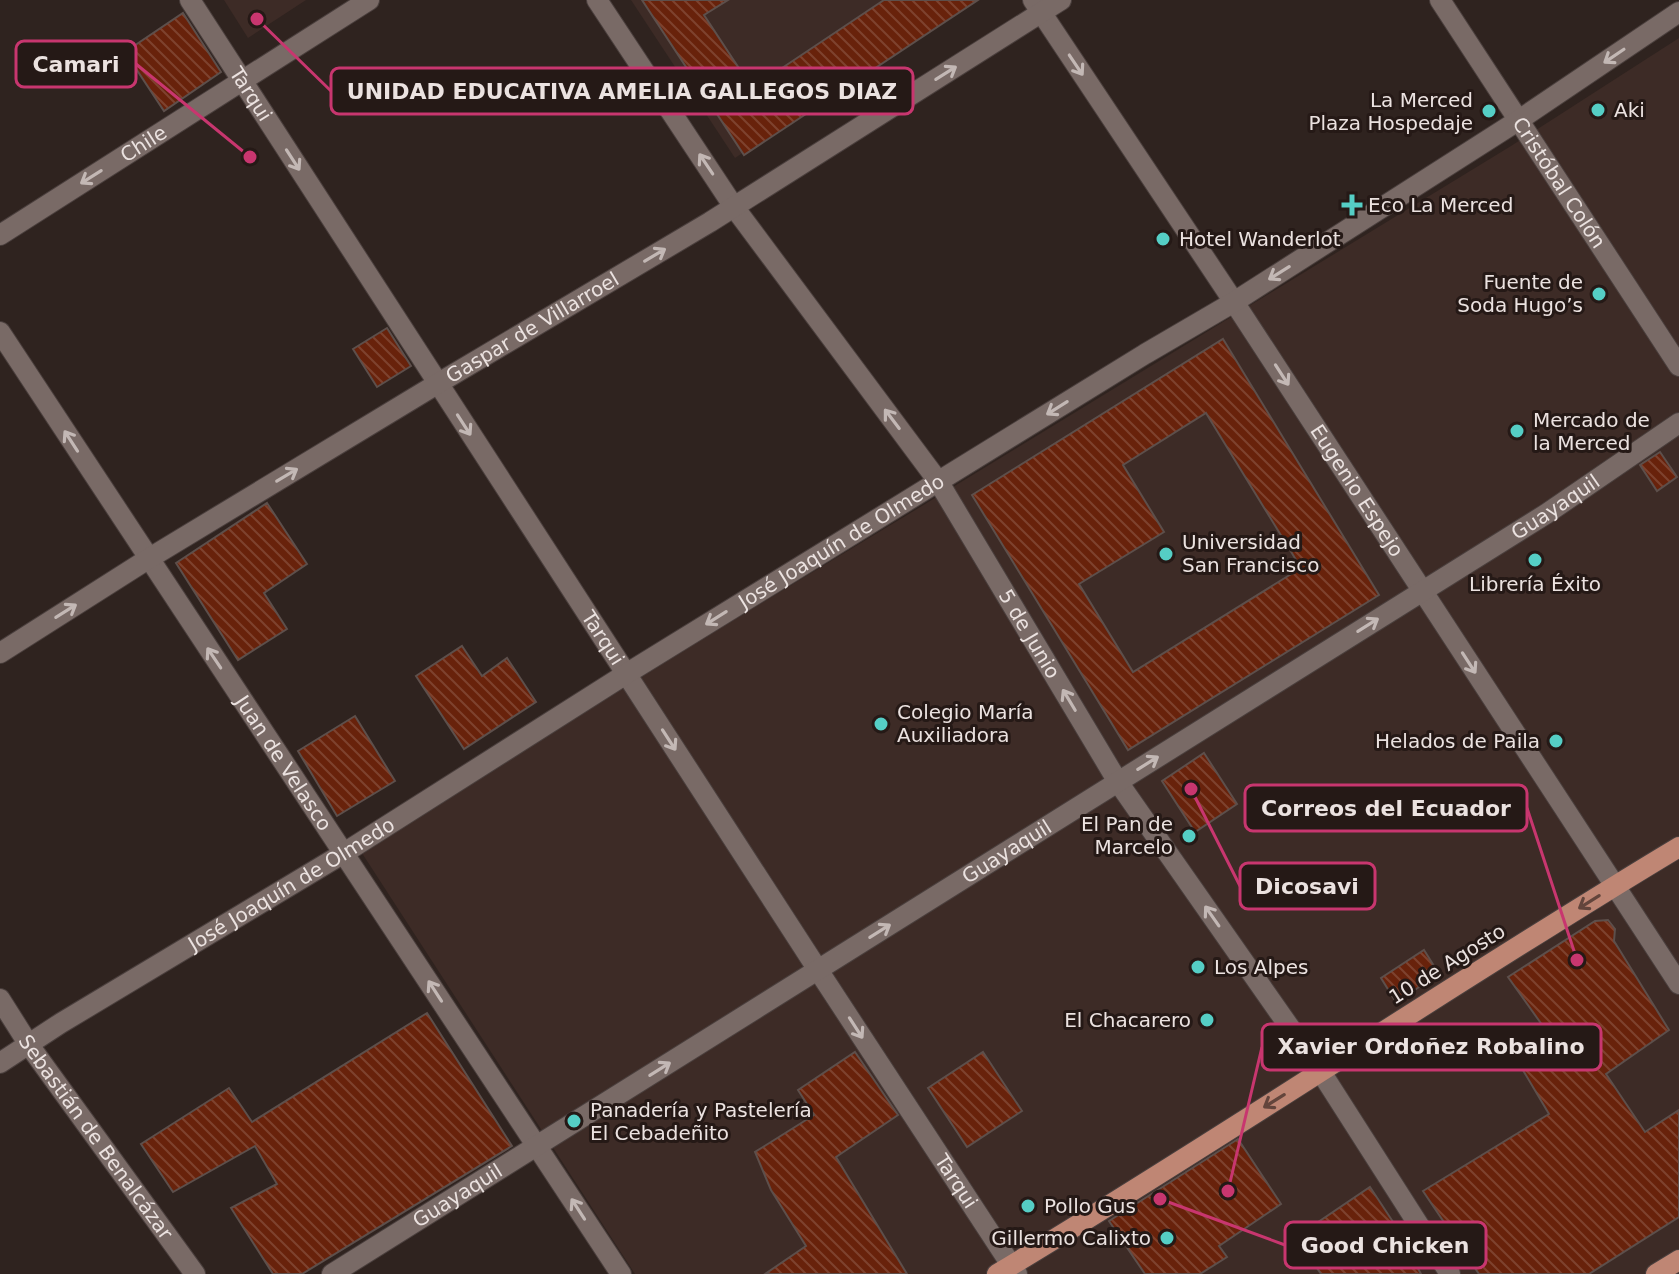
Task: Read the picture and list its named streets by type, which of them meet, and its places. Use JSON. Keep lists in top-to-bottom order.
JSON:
{
  "streets": {
    "main road": ["10 de Agosto"],
    "street": [
      "Tarqui",
      "Chile",
      "Cristóbal Colón",
      "Gaspar de Villarroel",
      "Eugenio Espejo",
      "Guayaquil",
      "José Joaquín de Olmedo",
      "5 de Junio",
      "Juan de Velasco",
      "Sebastián de Benalcázar"
    ]
  },
  "crossings": [
    ["Tarqui", "Chile"],
    ["Tarqui", "Gaspar de Villarroel"],
    ["Tarqui", "Guayaquil"],
    ["Tarqui", "José Joaquín de Olmedo"],
    ["Tarqui", "10 de Agosto"],
    ["Cristóbal Colón", "José Joaquín de Olmedo"],
    ["Gaspar de Villarroel", "Eugenio Espejo"],
    ["Gaspar de Villarroel", "5 de Junio"],
    ["Gaspar de Villarroel", "Juan de Velasco"],
    ["Eugenio Espejo", "Guayaquil"],
    ["Eugenio Espejo", "José Joaquín de Olmedo"],
    ["Eugenio Espejo", "10 de Agosto"],
    ["Guayaquil", "5 de Junio"],
    ["Guayaquil", "Juan de Velasco"],
    ["José Joaquín de Olmedo", "5 de Junio"],
    ["José Joaquín de Olmedo", "Juan de Velasco"],
    ["José Joaquín de Olmedo", "Sebastián de Benalcázar"],
    ["5 de Junio", "10 de Agosto"]
  ],
  "one_way": [
    "Tarqui",
    "Chile",
    "Gaspar de Villarroel",
    "Eugenio Espejo",
    "Guayaquil",
    "José Joaquín de Olmedo",
    "5 de Junio",
    "Juan de Velasco",
    "10 de Agosto"
  ],
  "places": {
    "other": [
      "UNIDAD EDUCATIVA AMELIA GALLEGOS DIAZ",
      "Aki",
      "La Merced Plaza Hospedaje",
      "Camari",
      "Hotel Wanderlot",
      "Fuente de Soda Hugo’s",
      "Mercado de la Merced",
      "Universidad San Francisco",
      "Librería Éxito",
      "Colegio María Auxiliadora",
      "Helados de Paila",
      "Dicosavi",
      "El Pan de Marcelo",
      "Correos del Ecuador",
      "Los Alpes",
      "El Chacarero",
      "Panadería y Pastelería El Cebadeñito",
      "Xavier Ordoñez Robalino",
      "Good Chicken",
      "Pollo Gus",
      "Gillermo Calixto"
    ],
    "health": ["Eco La Merced"]
  }
}
